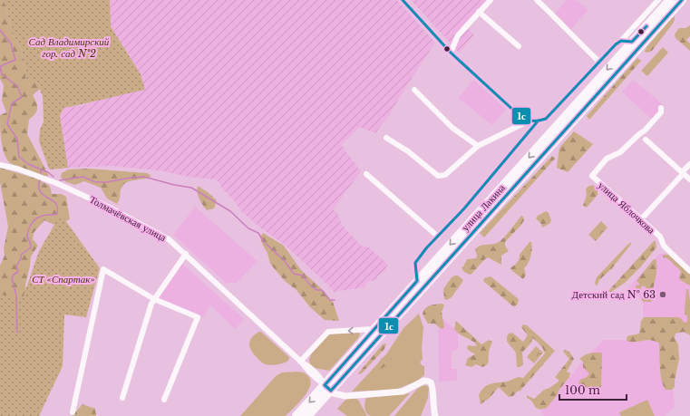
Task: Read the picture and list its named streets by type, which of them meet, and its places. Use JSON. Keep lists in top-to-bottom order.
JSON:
{
  "streets": {
    "highway": ["улица Лакина"],
    "street": ["улица Яблочкова", "Толмачёвская улица"]
  },
  "crossings": [
    ["улица Лакина", "Толмачёвская улица"]
  ],
  "parks": ["Сад Владимирский гор. сад №2", "СТ «Спартак»"],
  "places": ["Детский сад № 63"],
  "lines": ["transit line 1с"],
  "scale_bar": "100 m"
}
